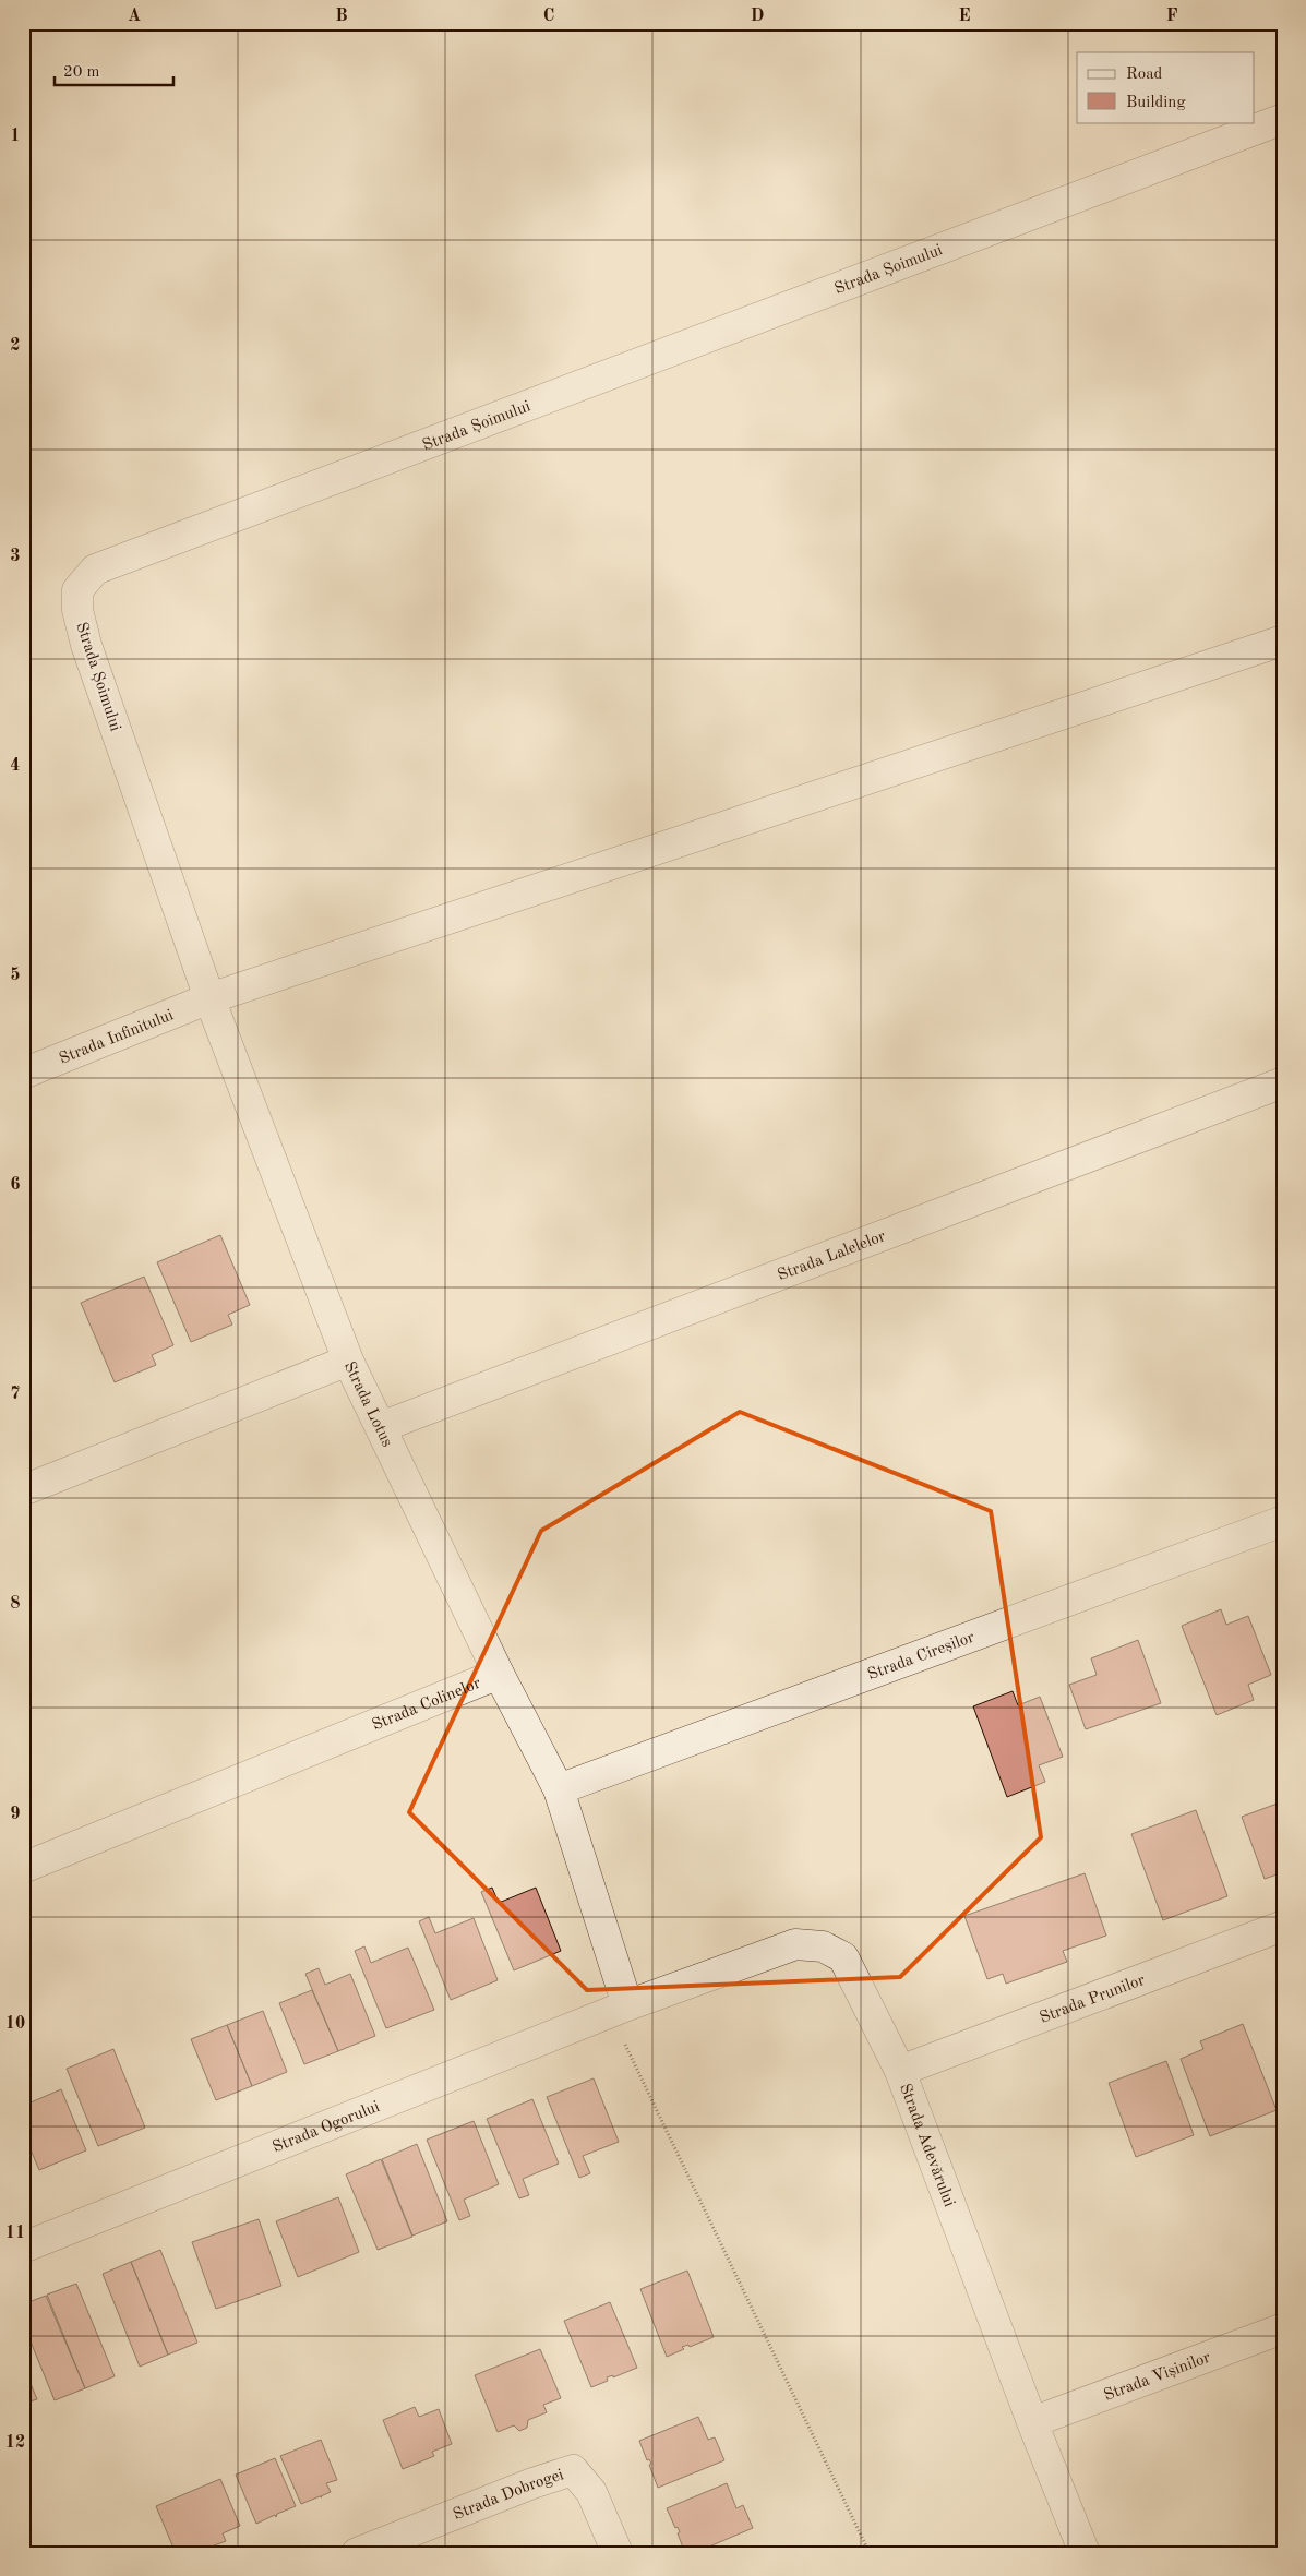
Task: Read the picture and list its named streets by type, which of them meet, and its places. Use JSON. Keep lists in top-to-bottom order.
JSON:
{
  "streets": {
    "street": [
      "Strada Șoimului",
      "Strada Infinitului",
      "Strada Lalelelor",
      "Strada Lotus",
      "Strada Cireșilor",
      "Strada Colinelor",
      "Strada Prunilor",
      "Strada Ogorului",
      "Strada Adevărului",
      "Strada Vișinilor",
      "Strada Dobrogei"
    ]
  },
  "crossings": [
    ["Strada Șoimului", "Strada Infinitului"],
    ["Strada Lalelelor", "Strada Lotus"],
    ["Strada Lotus", "Strada Colinelor"],
    ["Strada Cireșilor", "Strada Colinelor"],
    ["Strada Colinelor", "Strada Ogorului"],
    ["Strada Colinelor", "Strada Adevărului"],
    ["Strada Prunilor", "Strada Adevărului"],
    ["Strada Ogorului", "Strada Adevărului"],
    ["Strada Adevărului", "Strada Vișinilor"]
  ],
  "legend": ["Road", "Building"],
  "scale_bar": "20 m",
  "grid": {
    "columns": [
      "A",
      "B",
      "C",
      "D",
      "E",
      "F"
    ],
    "rows": [
      "1",
      "2",
      "3",
      "4",
      "5",
      "6",
      "7",
      "8",
      "9",
      "10",
      "11",
      "12"
    ]
  }
}
